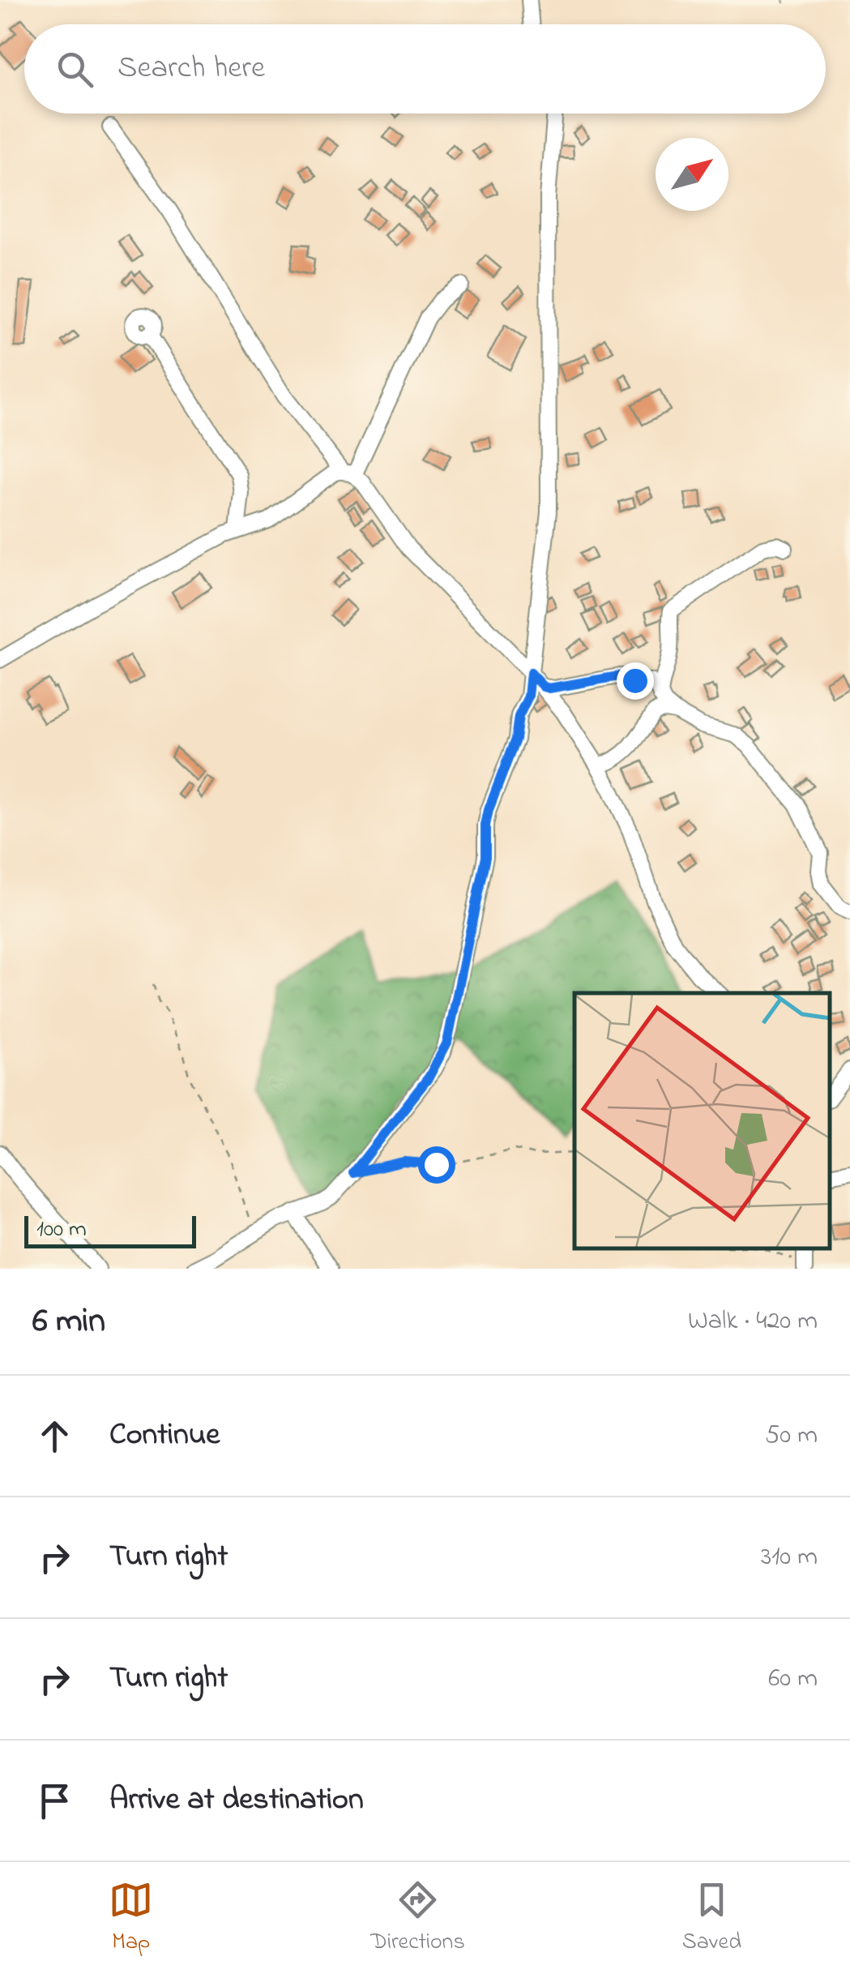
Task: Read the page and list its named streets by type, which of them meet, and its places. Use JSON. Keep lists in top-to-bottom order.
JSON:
{
  "scale_bar": "100 m",
  "north": "top right",
  "page": {
    "search": "Search here",
    "scale": "100 m",
    "heading": ["6 min", "Walk · 420 m"],
    "list": [
      ["Continue", "50 m"],
      ["Turn right", "310 m"],
      ["Turn right", "60 m"],
      "Arrive at destination"
    ],
    "nav": ["Map", "Directions", "Saved"]
  }
}
